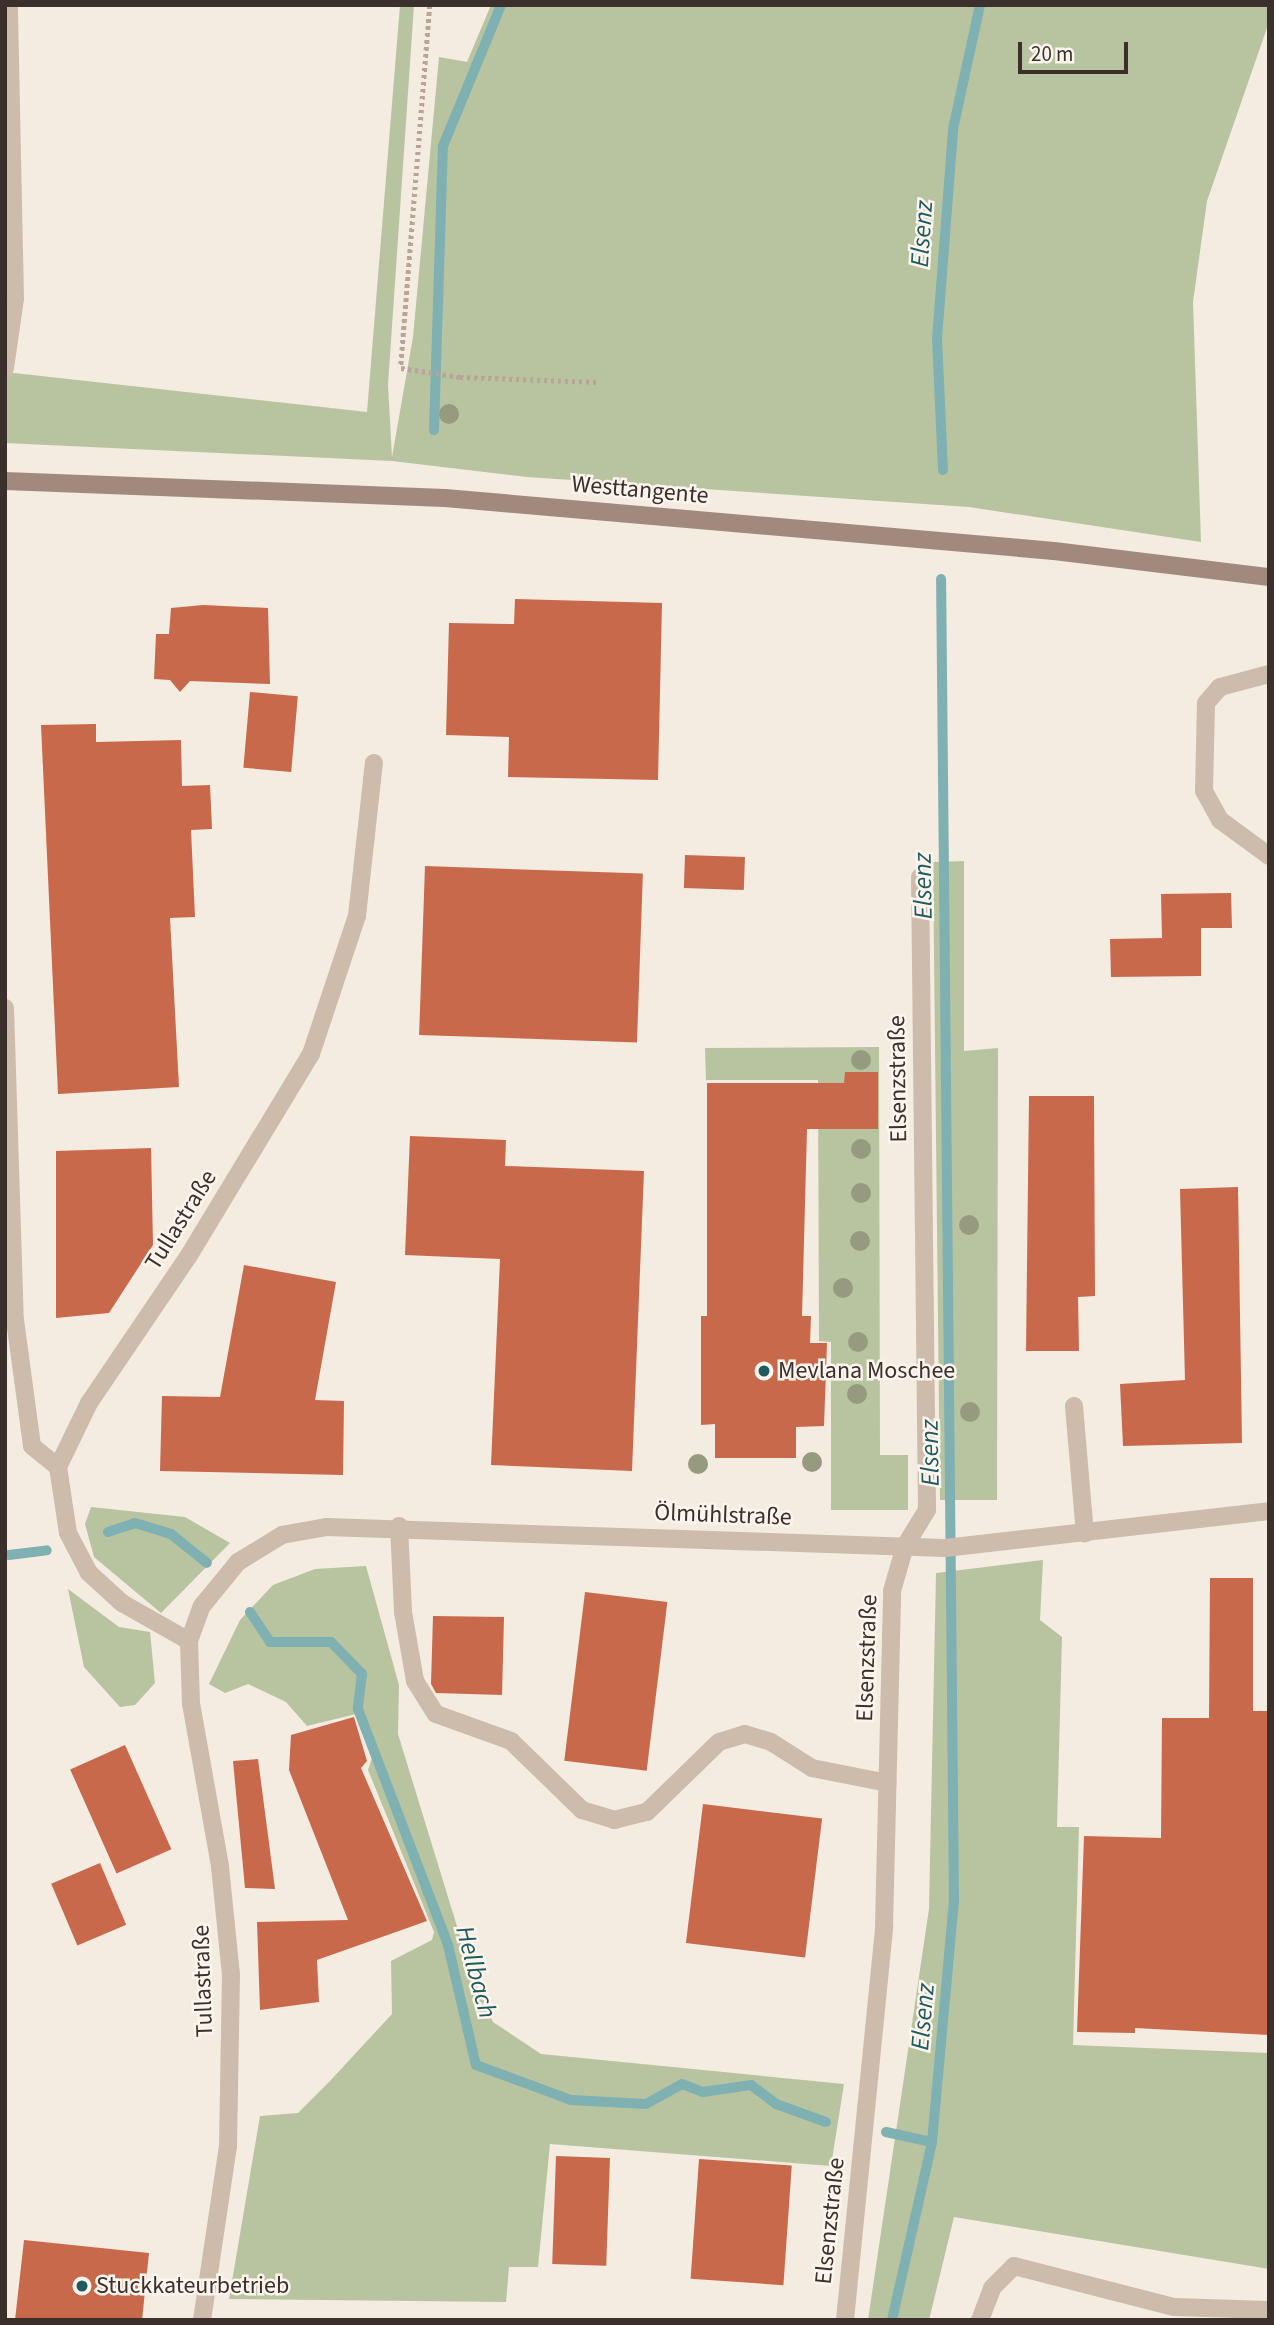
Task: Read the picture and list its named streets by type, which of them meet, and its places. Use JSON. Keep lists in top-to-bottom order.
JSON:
{
  "streets": {
    "main road": ["Westtangente"],
    "street": ["Elsenzstraße", "Tullastraße", "Ölmühlstraße"]
  },
  "crossings": [
    ["Elsenzstraße", "Ölmühlstraße"],
    ["Tullastraße", "Ölmühlstraße"]
  ],
  "water": ["Elsenz", "Hellbach"],
  "places": ["Mevlana Moschee", "Stuckkateurbetrieb"],
  "scale_bar": "20 m"
}
